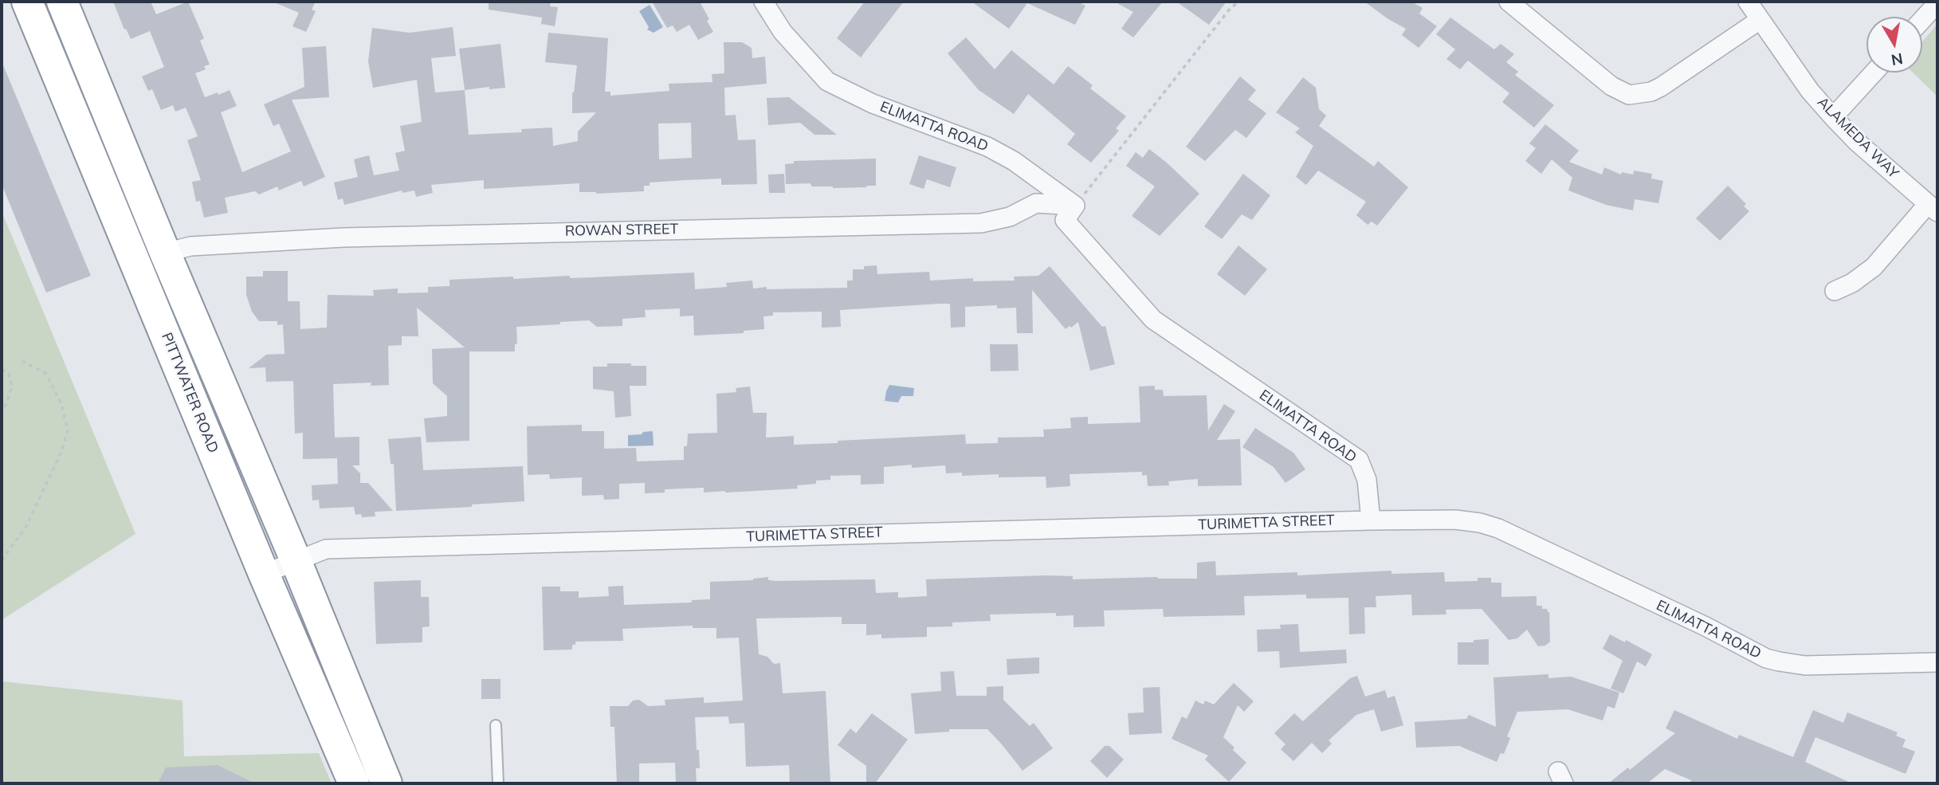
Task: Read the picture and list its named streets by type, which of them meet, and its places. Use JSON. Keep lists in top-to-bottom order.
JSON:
{
  "streets": {
    "highway": ["PITTWATER ROAD"],
    "street": [
      "ELIMATTA ROAD",
      "ALAMEDA WAY",
      "ROWAN STREET",
      "TURIMETTA STREET"
    ]
  },
  "crossings": [
    ["ELIMATTA ROAD", "ROWAN STREET"],
    ["ELIMATTA ROAD", "TURIMETTA STREET"],
    ["PITTWATER ROAD", "TURIMETTA STREET"]
  ],
  "north": "bottom"
}
